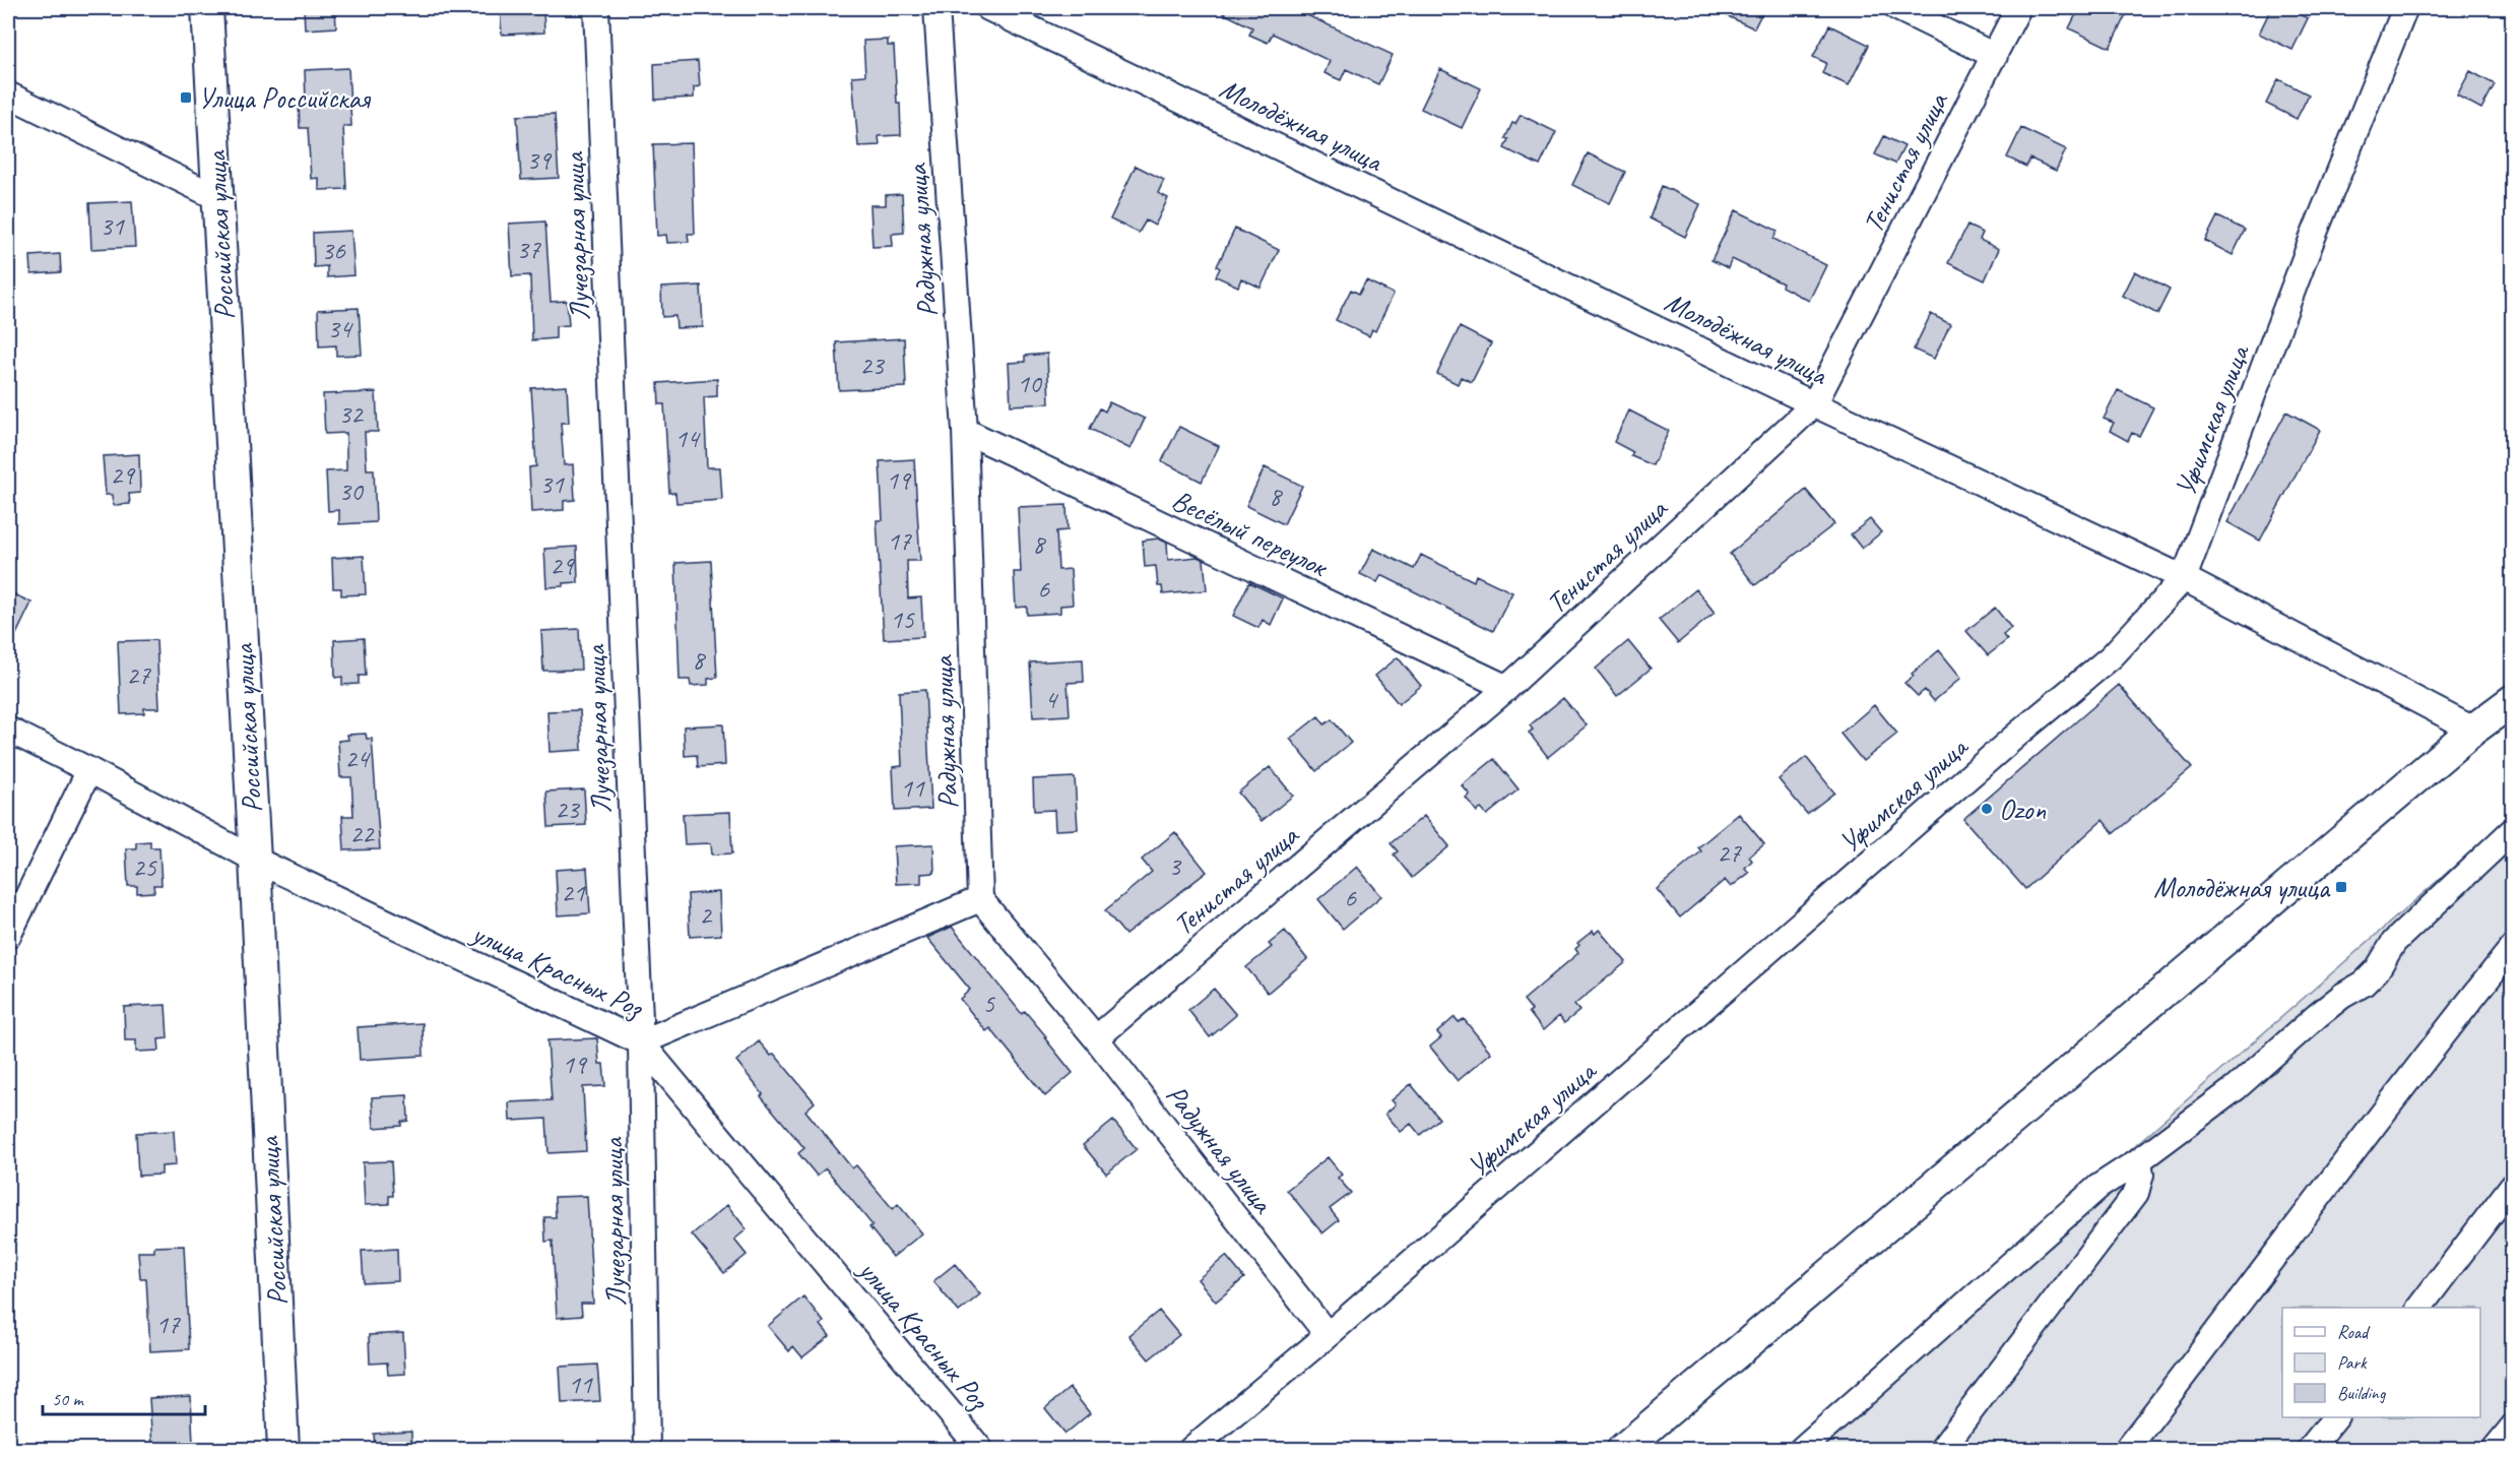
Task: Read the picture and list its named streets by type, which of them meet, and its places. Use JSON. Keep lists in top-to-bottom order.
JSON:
{
  "streets": {
    "main road": ["Российская улица"],
    "street": [
      "Молодёжная улица",
      "Тенистая улица",
      "Лучезарная улица",
      "Радужная улица",
      "Уфимская улица",
      "Весёлый переулок",
      "улица Красных Роз"
    ]
  },
  "crossings": [
    ["Молодёжная улица", "Тенистая улица"],
    ["Молодёжная улица", "Уфимская улица"],
    ["Тенистая улица", "Радужная улица"],
    ["Тенистая улица", "Весёлый переулок"],
    ["Российская улица", "улица Красных Роз"],
    ["Лучезарная улица", "улица Красных Роз"],
    ["Радужная улица", "Уфимская улица"],
    ["Радужная улица", "Весёлый переулок"]
  ],
  "places": {
    "transit": ["Улица Российская", "Молодёжная улица"],
    "other": ["Ozon"]
  },
  "house_numbers": [
    "39",
    "31",
    "37",
    "36",
    "34",
    "23",
    "10",
    "32",
    "14",
    "29",
    "19",
    "31",
    "30",
    "8",
    "17",
    "8",
    "29",
    "6",
    "15",
    "8",
    "27",
    "4",
    "24",
    "11",
    "23",
    "22",
    "27",
    "3",
    "25",
    "21",
    "6",
    "2",
    "5",
    "19",
    "17",
    "11"
  ],
  "legend": ["Road", "Park", "Building"],
  "scale_bar": "50 m"
}
